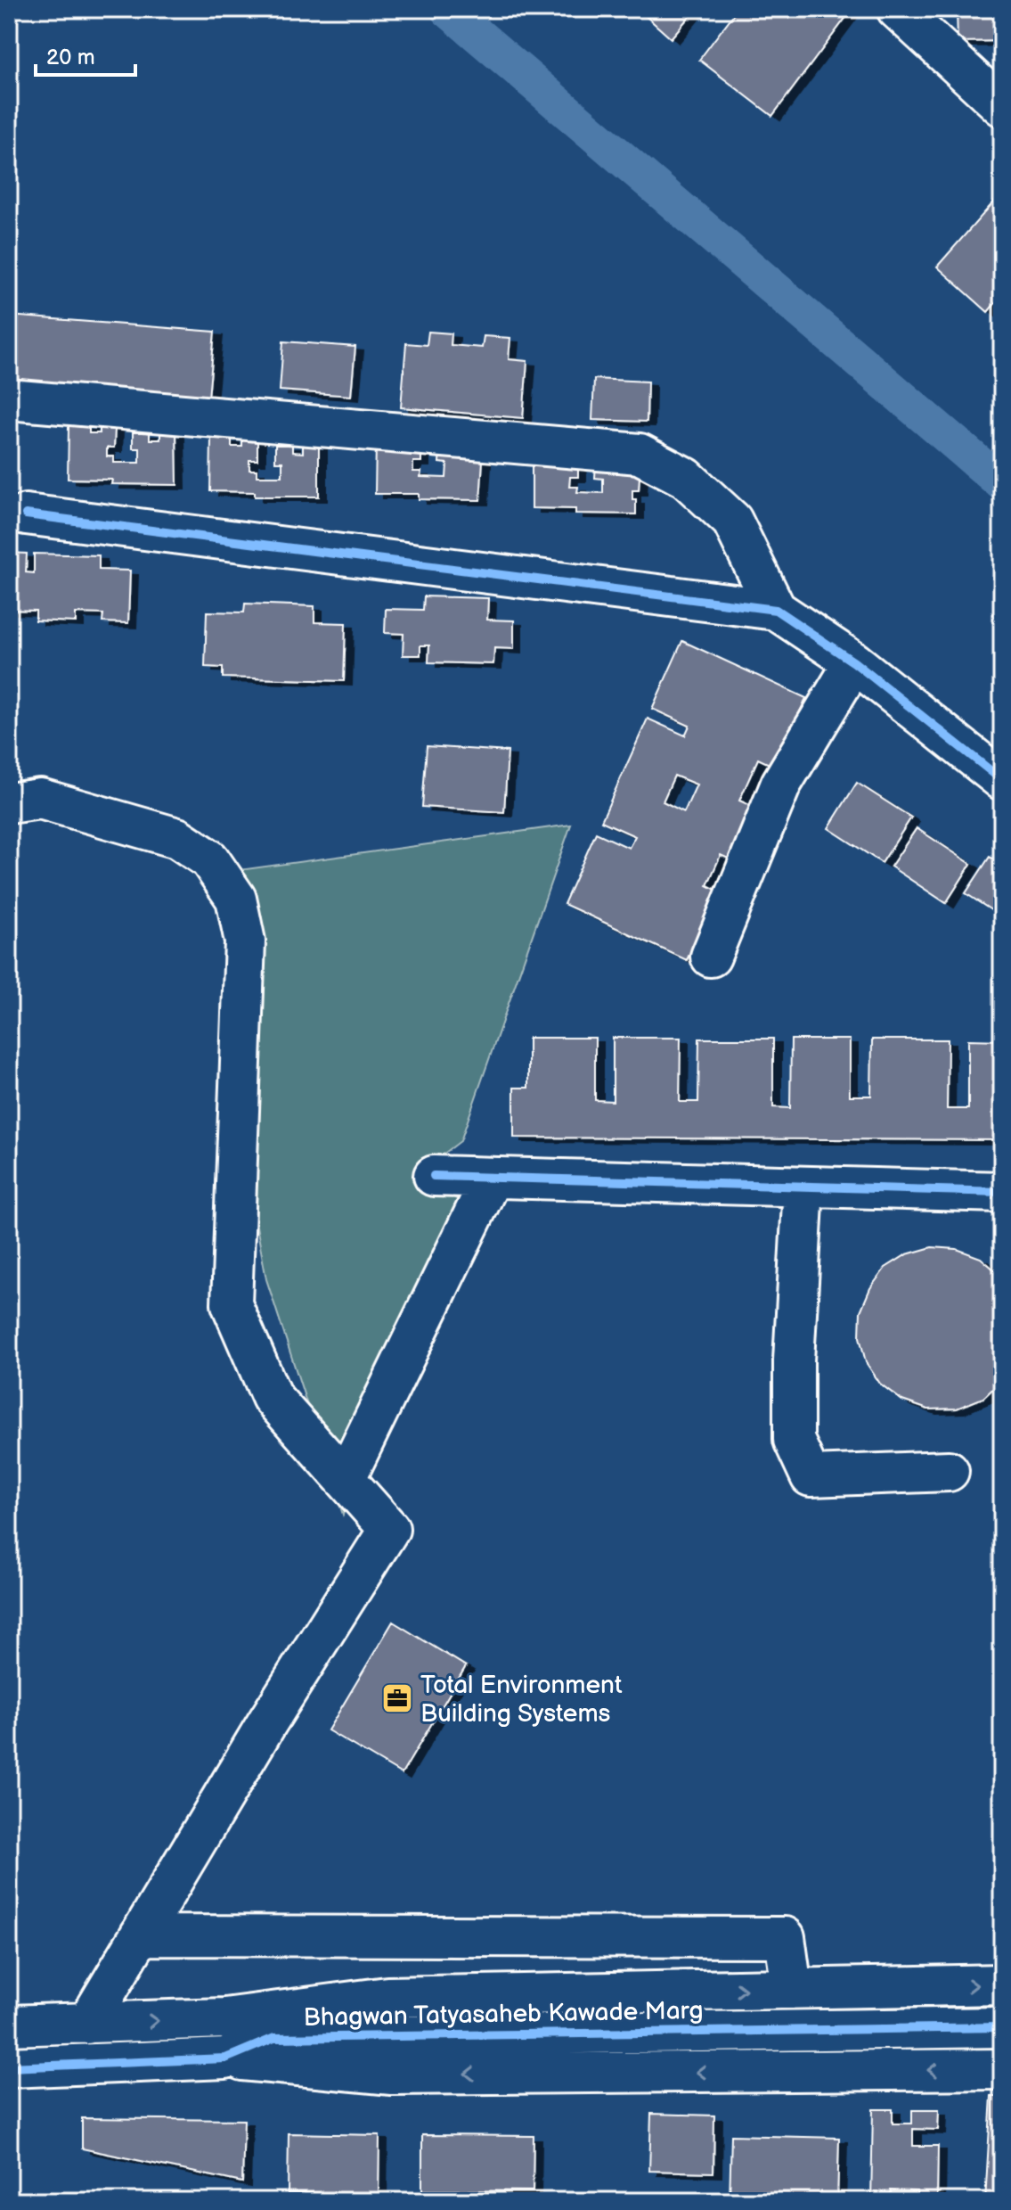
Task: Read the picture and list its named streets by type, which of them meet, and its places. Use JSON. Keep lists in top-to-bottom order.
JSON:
{
  "streets": {
    "street": ["Bhagwan Tatyasaheb Kawade Marg"]
  },
  "places": {
    "office": ["Total Environment Building Systems"]
  },
  "scale_bar": "20 m"
}
